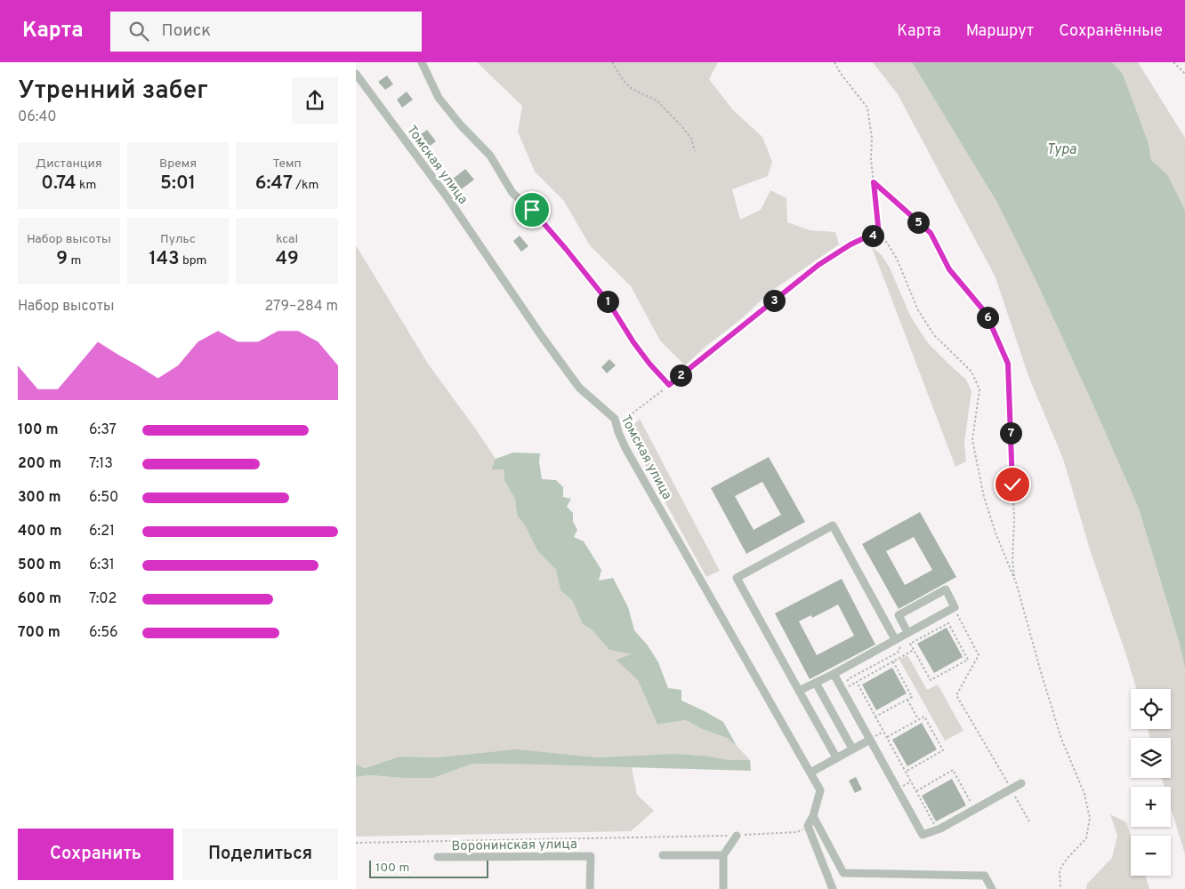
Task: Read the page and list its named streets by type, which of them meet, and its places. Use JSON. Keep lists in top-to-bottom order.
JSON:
{
  "streets": {
    "street": ["Томская улица", "Воронинская улица"]
  },
  "water": ["Тура"],
  "scale_bar": "100 m",
  "page": {
    "header": "Карта",
    "search": "Поиск",
    "nav": ["Карта", "Маршрут", "Сохранённые"],
    "heading": ["Утренний забег", "06:40"],
    "stats": [
      ["Дистанция", "0.74 km"],
      ["Время", "5:01"],
      ["Темп", "6:47 /km"],
      ["Набор высоты", "9 m"],
      ["Пульс", "143 bpm"],
      ["kcal", "49"]
    ],
    "pins": [
      "5",
      "4",
      "3",
      "1",
      "6",
      "2",
      "7"
    ],
    "chart": ["Набор высоты", "279–284 m"],
    "list": [
      {
        "name": "100 m",
        "note": "6:37"
      },
      {
        "name": "200 m",
        "note": "7:13"
      },
      {
        "name": "300 m",
        "note": "6:50"
      },
      {
        "name": "400 m",
        "note": "6:21"
      },
      {
        "name": "500 m",
        "note": "6:31"
      },
      {
        "name": "600 m",
        "note": "7:02"
      },
      {
        "name": "700 m",
        "note": "6:56"
      }
    ],
    "map_buttons": ["+", "−"],
    "buttons": ["Сохранить", "Поделиться"],
    "scale": "100 m"
  }
}
